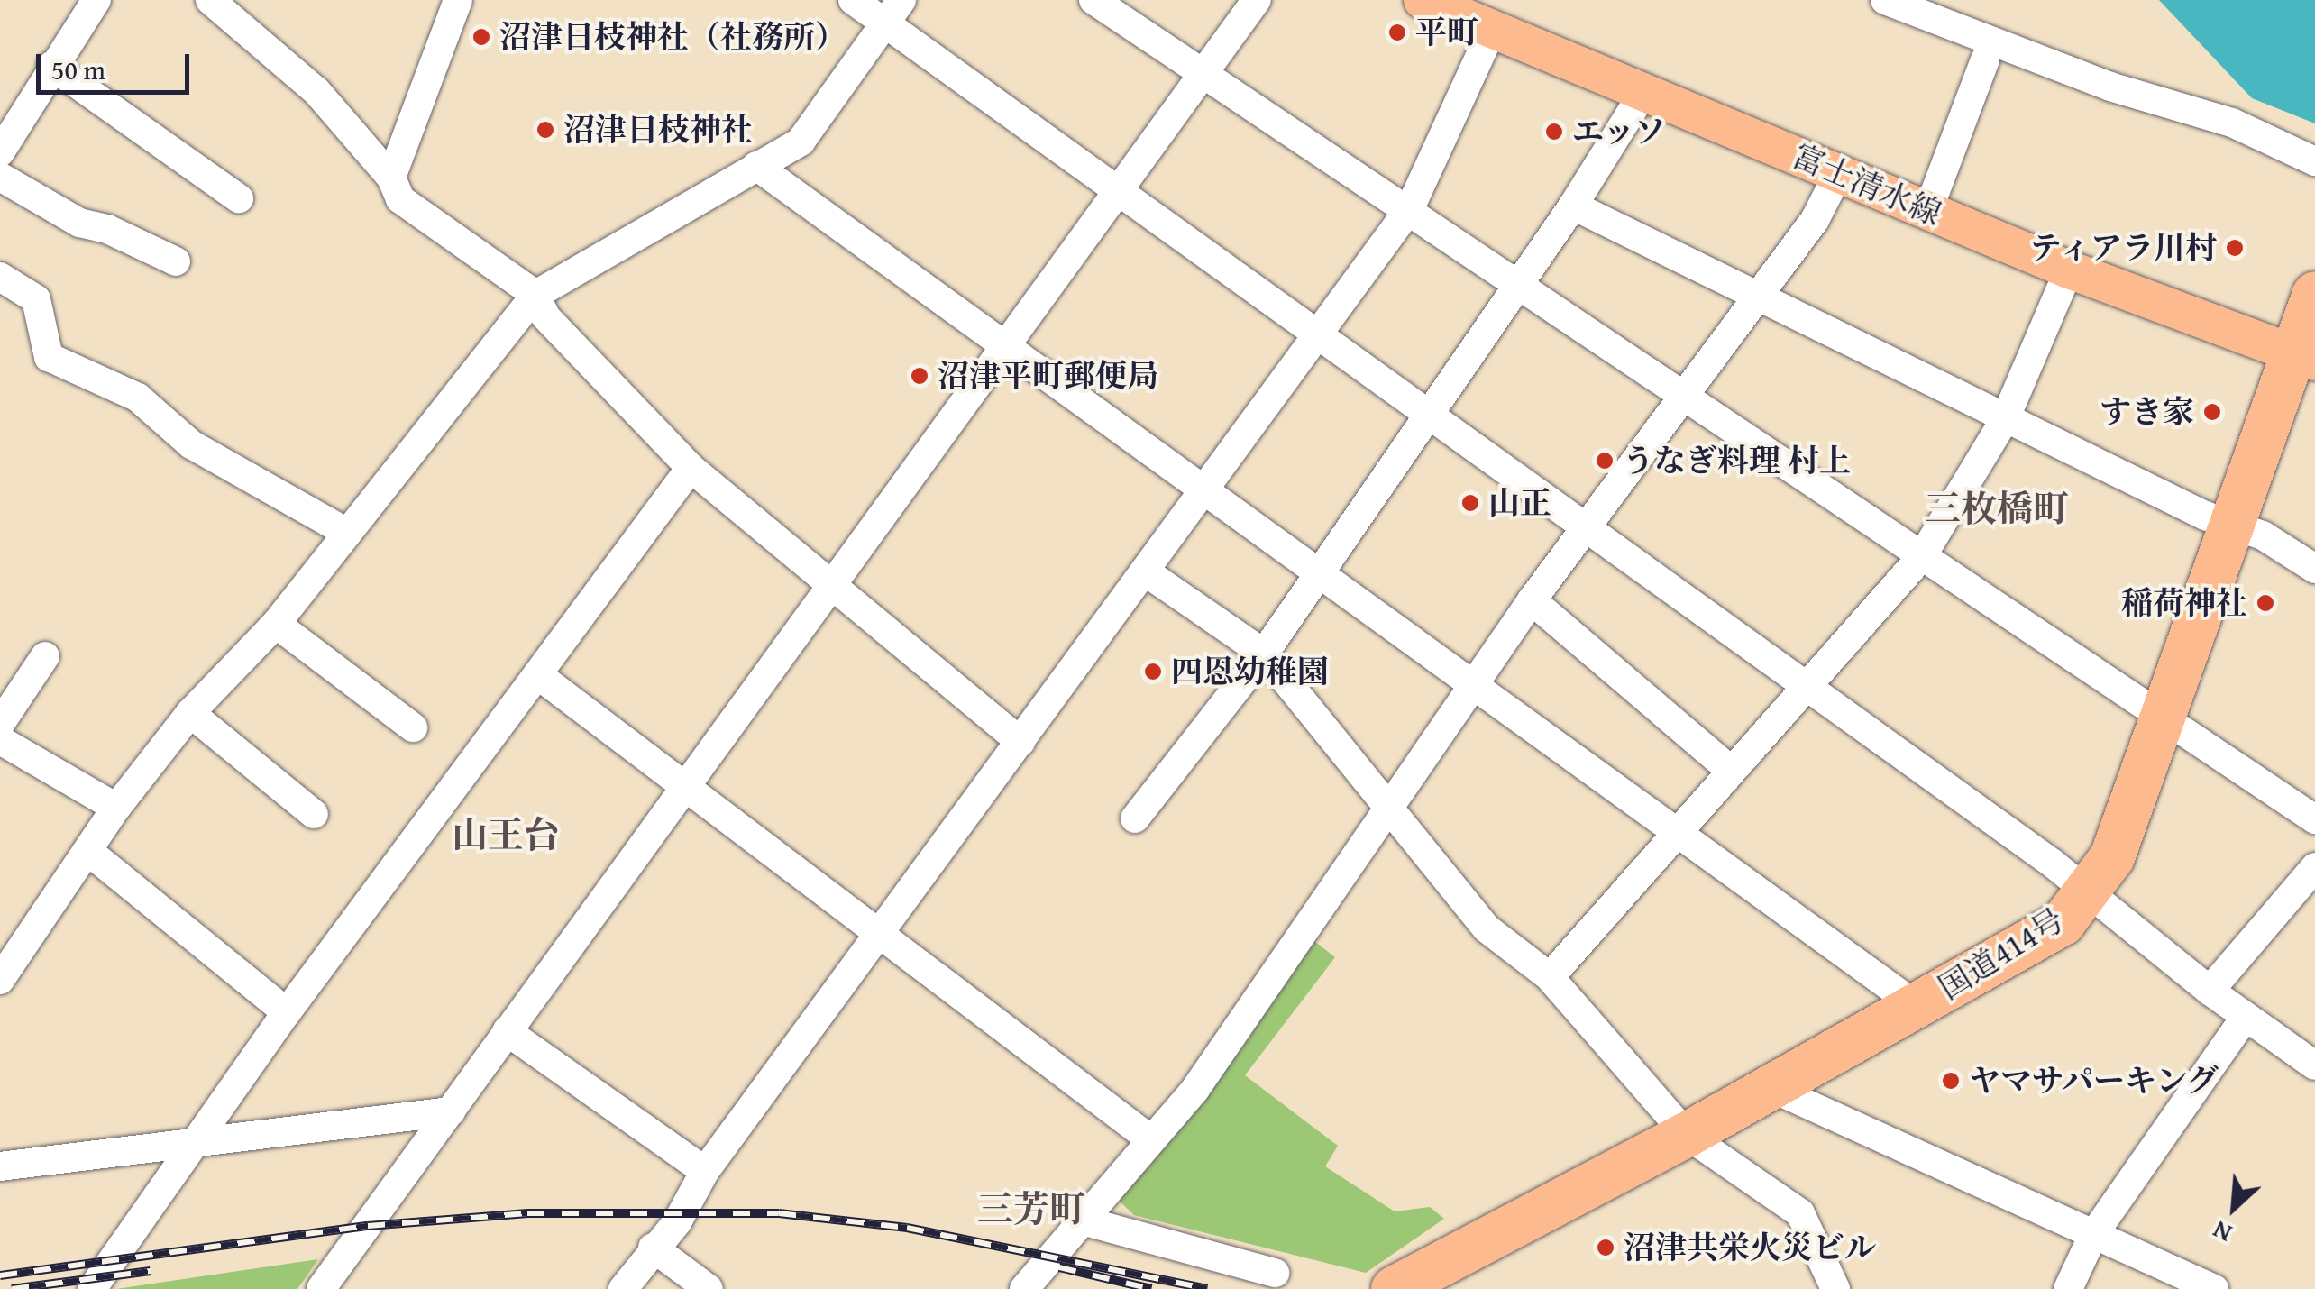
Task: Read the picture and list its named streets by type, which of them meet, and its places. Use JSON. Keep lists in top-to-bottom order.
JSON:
{
  "streets": {
    "highway": ["国道414号"],
    "main road": ["富士清水線"]
  },
  "crossings": [
    ["富士清水線", "国道414号"]
  ],
  "districts": ["三枚橋町", "山王台", "三芳町"],
  "places": [
    "平町",
    "沼津日枝神社（社務所）",
    "沼津日枝神社",
    "エッソ",
    "ティアラ川村",
    "沼津平町郵便局",
    "すき家",
    "うなぎ料理 村上",
    "山正",
    "稲荷神社",
    "四恩幼稚園",
    "ヤマサパーキング",
    "沼津共栄火災ビル"
  ],
  "scale_bar": "50 m",
  "north": "bottom left"
}
